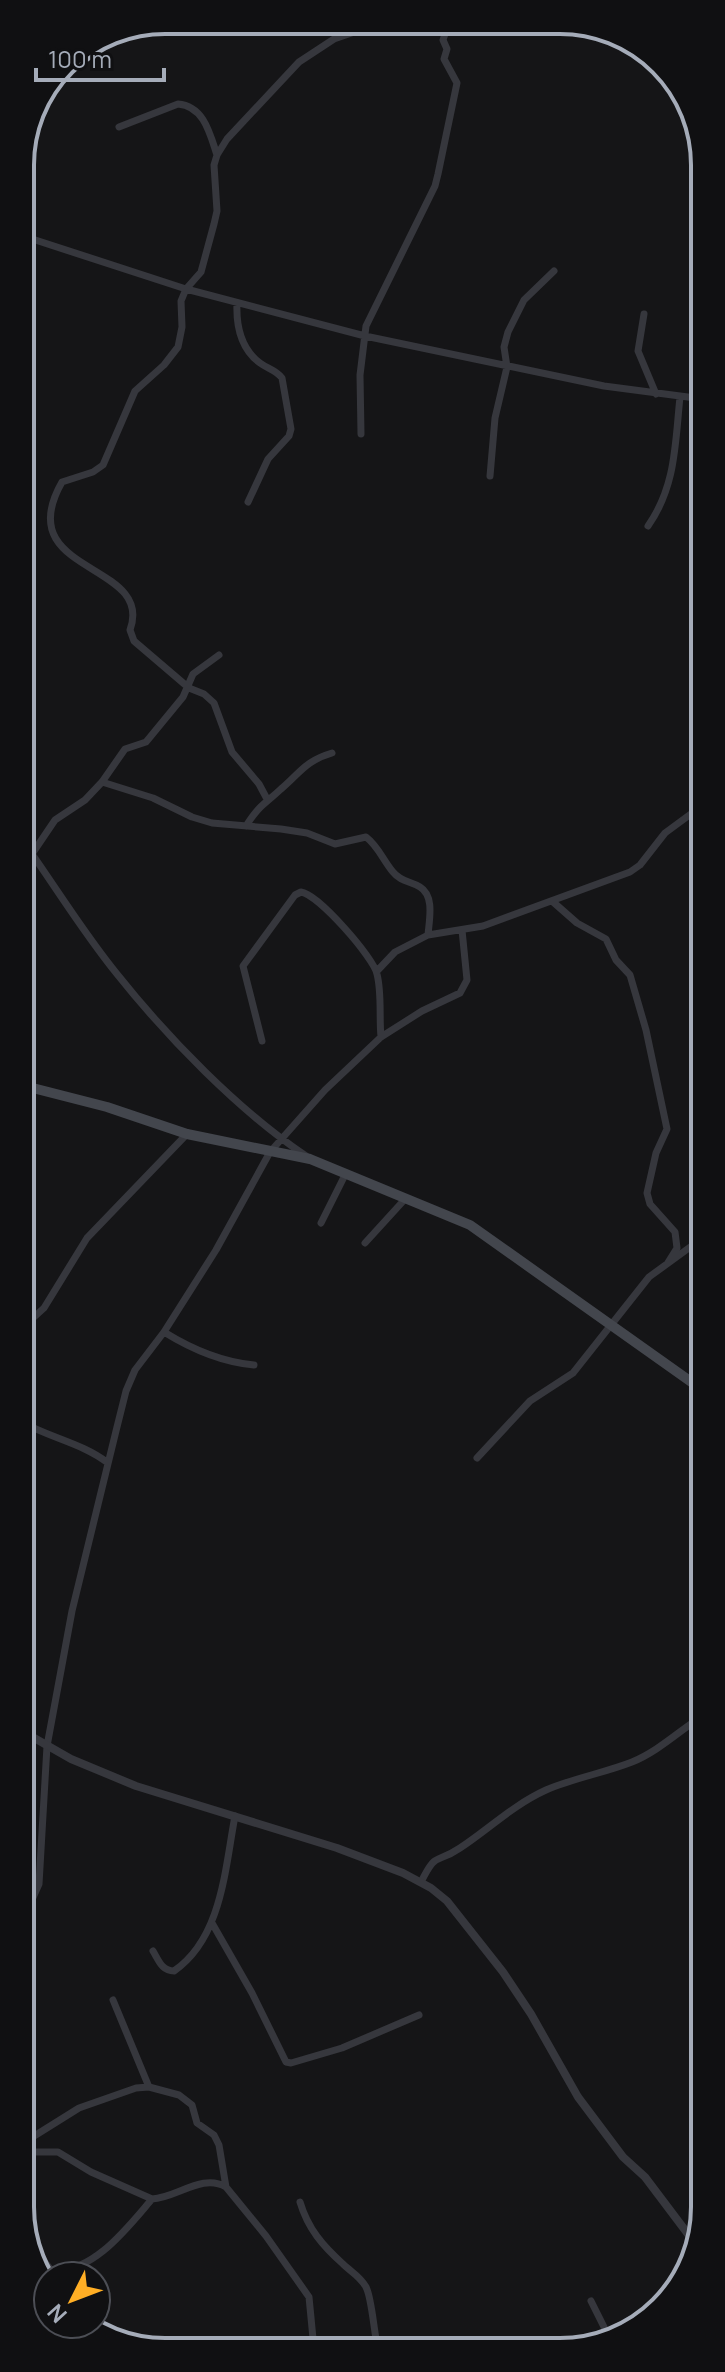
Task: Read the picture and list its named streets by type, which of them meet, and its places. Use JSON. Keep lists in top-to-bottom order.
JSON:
{
  "scale_bar": "100 m",
  "north": "bottom left"
}
